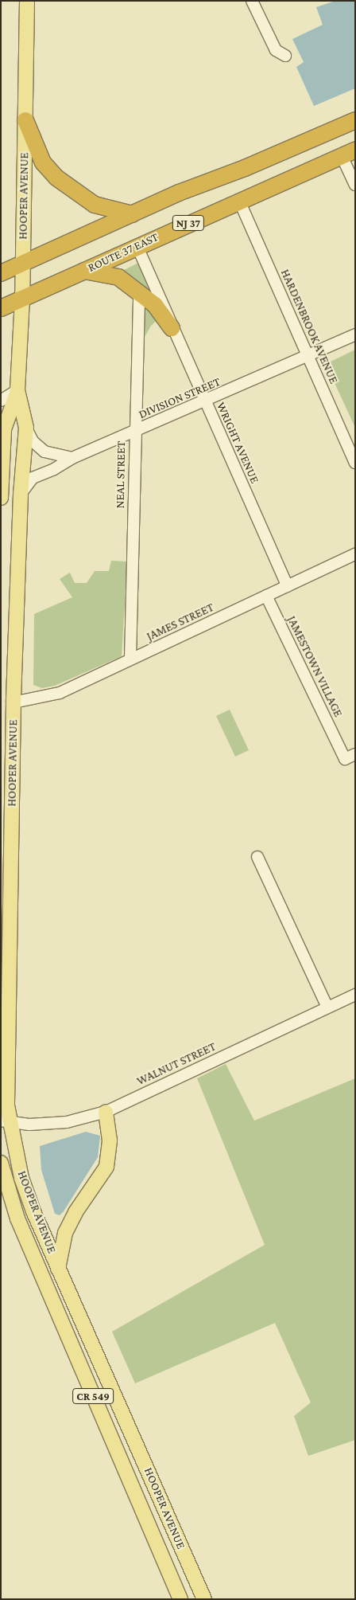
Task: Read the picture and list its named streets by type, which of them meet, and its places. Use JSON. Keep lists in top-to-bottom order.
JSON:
{
  "streets": {
    "highway": ["NJ 37", "ROUTE 37 EAST"],
    "main road": ["HOOPER AVENUE", "CR 549"],
    "street": [
      "HARDENBROOK AVENUE",
      "DIVISION STREET",
      "WRIGHT AVENUE",
      "NEAL STREET",
      "JAMES STREET",
      "JAMESTOWN VILLAGE",
      "WALNUT STREET"
    ]
  },
  "crossings": [
    ["HOOPER AVENUE", "NJ 37"],
    ["HOOPER AVENUE", "ROUTE 37 EAST"],
    ["HOOPER AVENUE", "DIVISION STREET"],
    ["HOOPER AVENUE", "JAMES STREET"],
    ["HOOPER AVENUE", "WALNUT STREET"],
    ["ROUTE 37 EAST", "HARDENBROOK AVENUE"],
    ["ROUTE 37 EAST", "WRIGHT AVENUE"],
    ["HARDENBROOK AVENUE", "DIVISION STREET"],
    ["DIVISION STREET", "WRIGHT AVENUE"],
    ["DIVISION STREET", "NEAL STREET"],
    ["WRIGHT AVENUE", "JAMES STREET"],
    ["NEAL STREET", "JAMES STREET"],
    ["JAMES STREET", "JAMESTOWN VILLAGE"]
  ]
}
